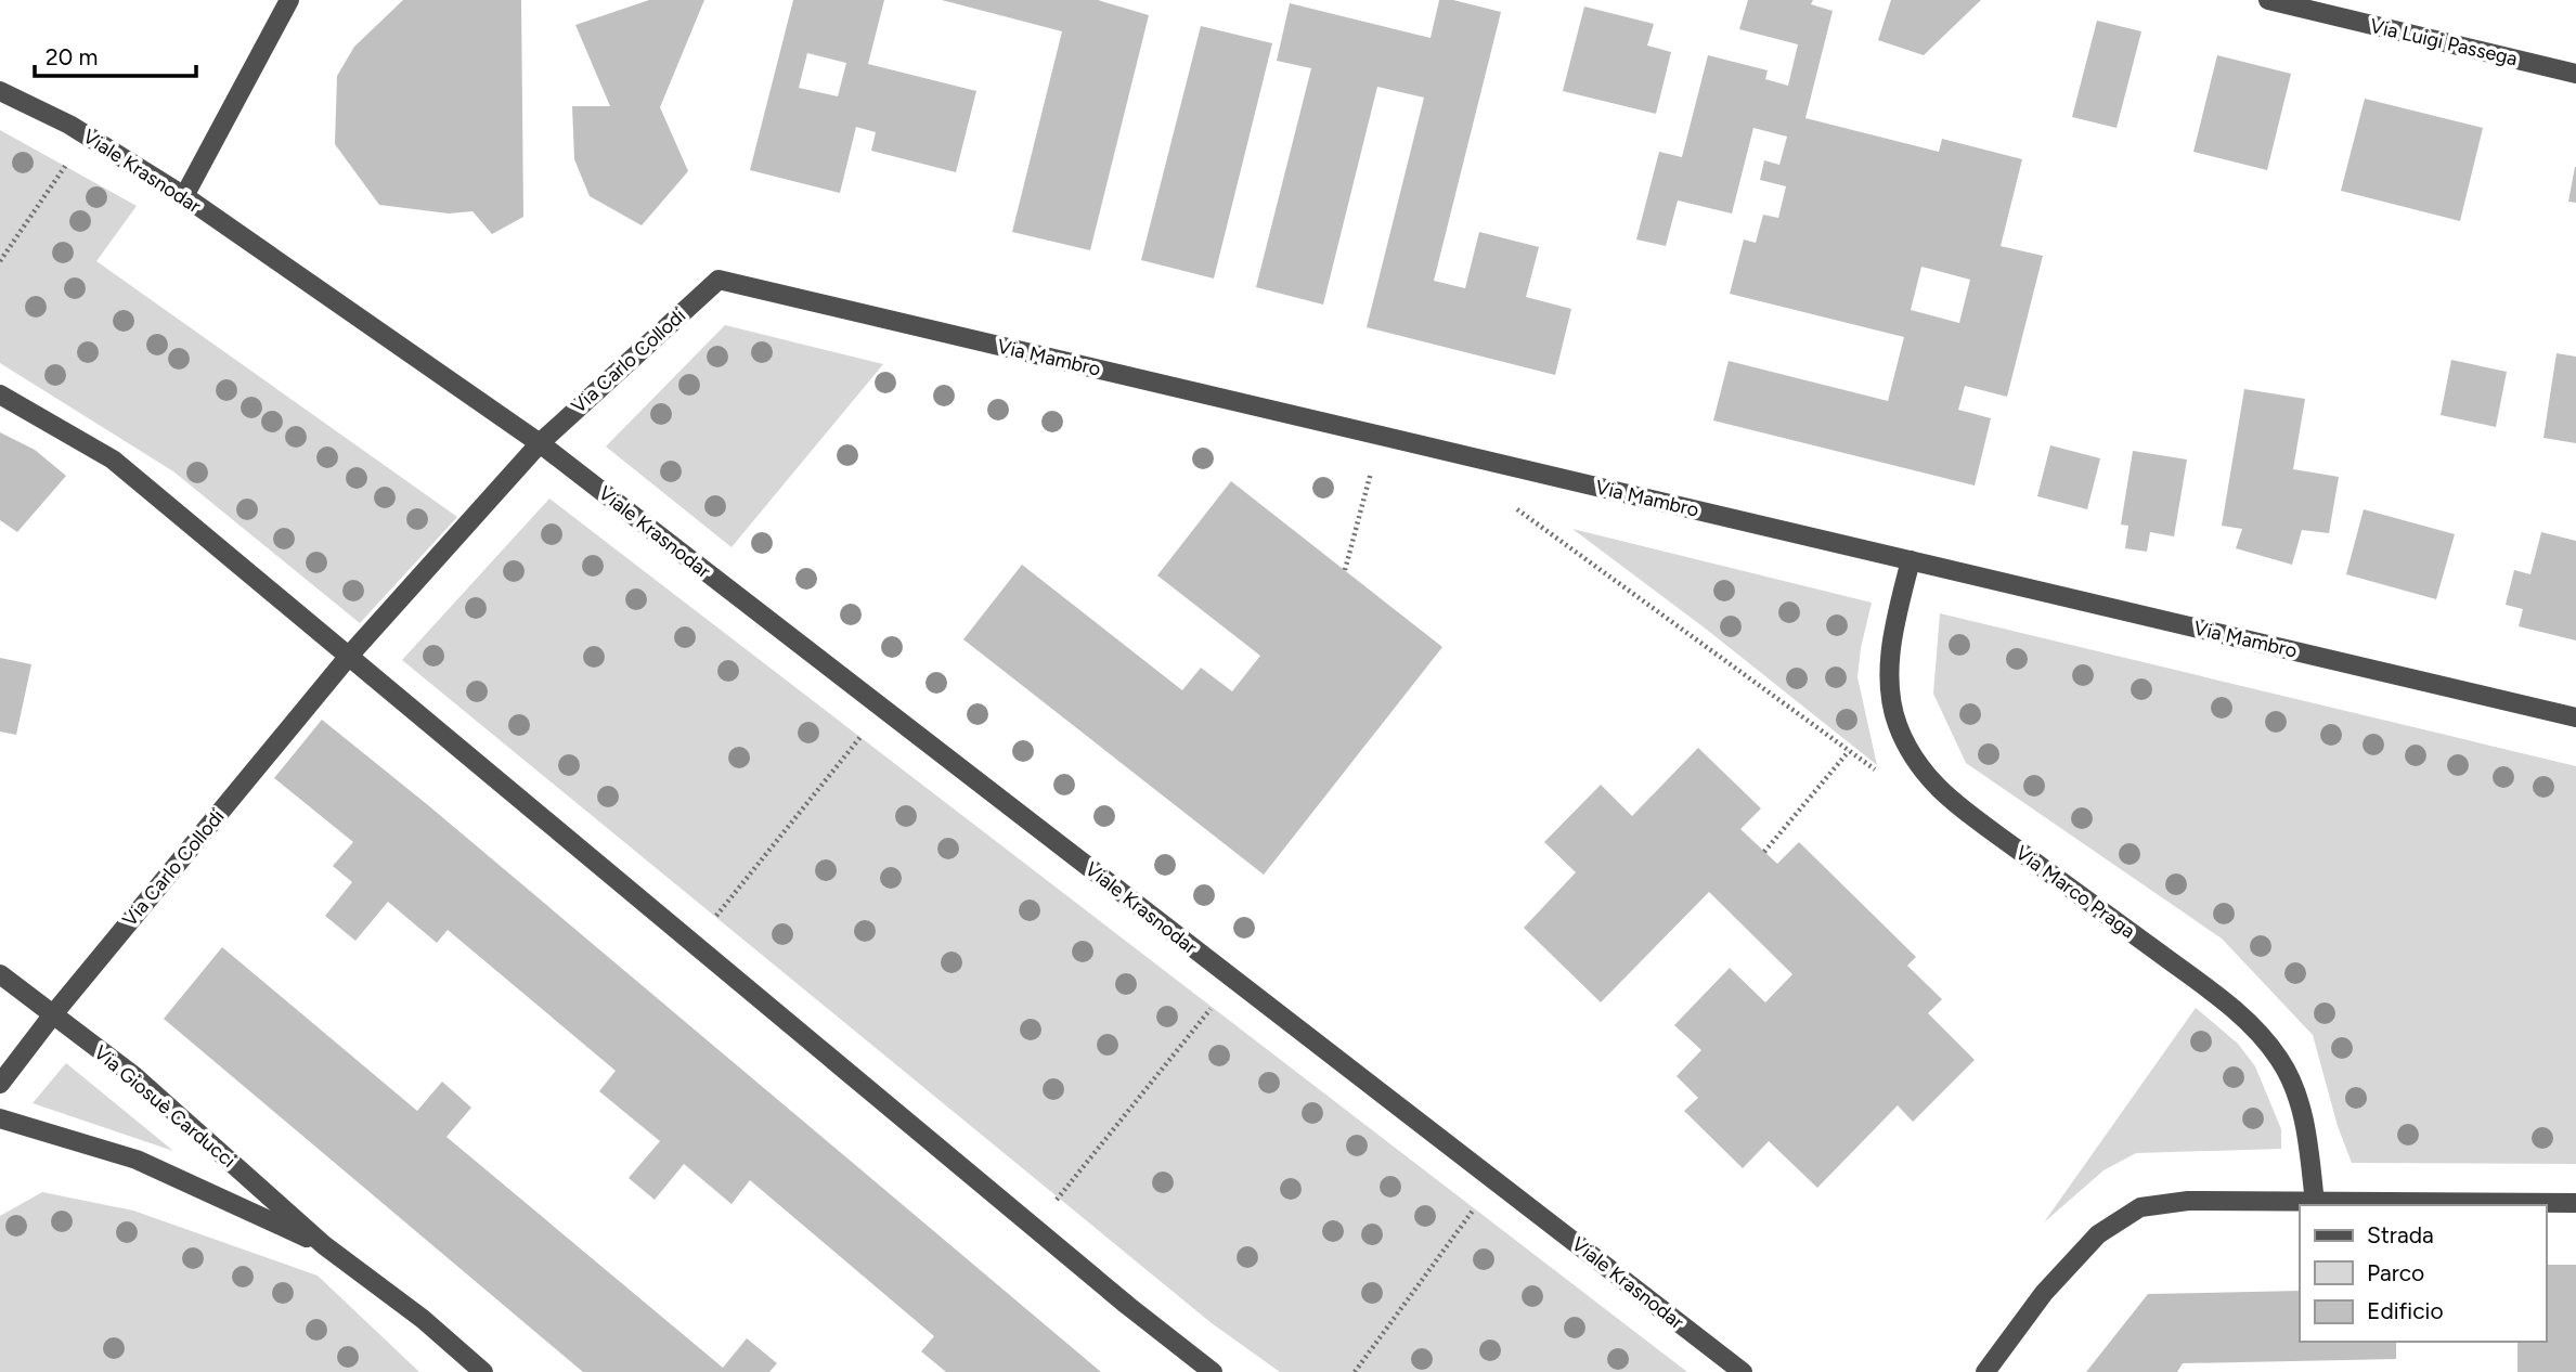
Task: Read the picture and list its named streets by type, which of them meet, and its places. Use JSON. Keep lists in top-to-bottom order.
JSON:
{
  "streets": {
    "street": [
      "Via Luigi Passega",
      "Viale Krasnodar",
      "Via Mambro",
      "Via Carlo Collodi",
      "Via Marco Praga",
      "Via Giosuè Carducci"
    ]
  },
  "crossings": [
    ["Viale Krasnodar", "Via Carlo Collodi"],
    ["Via Mambro", "Via Carlo Collodi"],
    ["Via Mambro", "Via Marco Praga"],
    ["Via Carlo Collodi", "Via Giosuè Carducci"]
  ],
  "legend": ["Strada", "Parco", "Edificio"],
  "scale_bar": "20 m"
}
